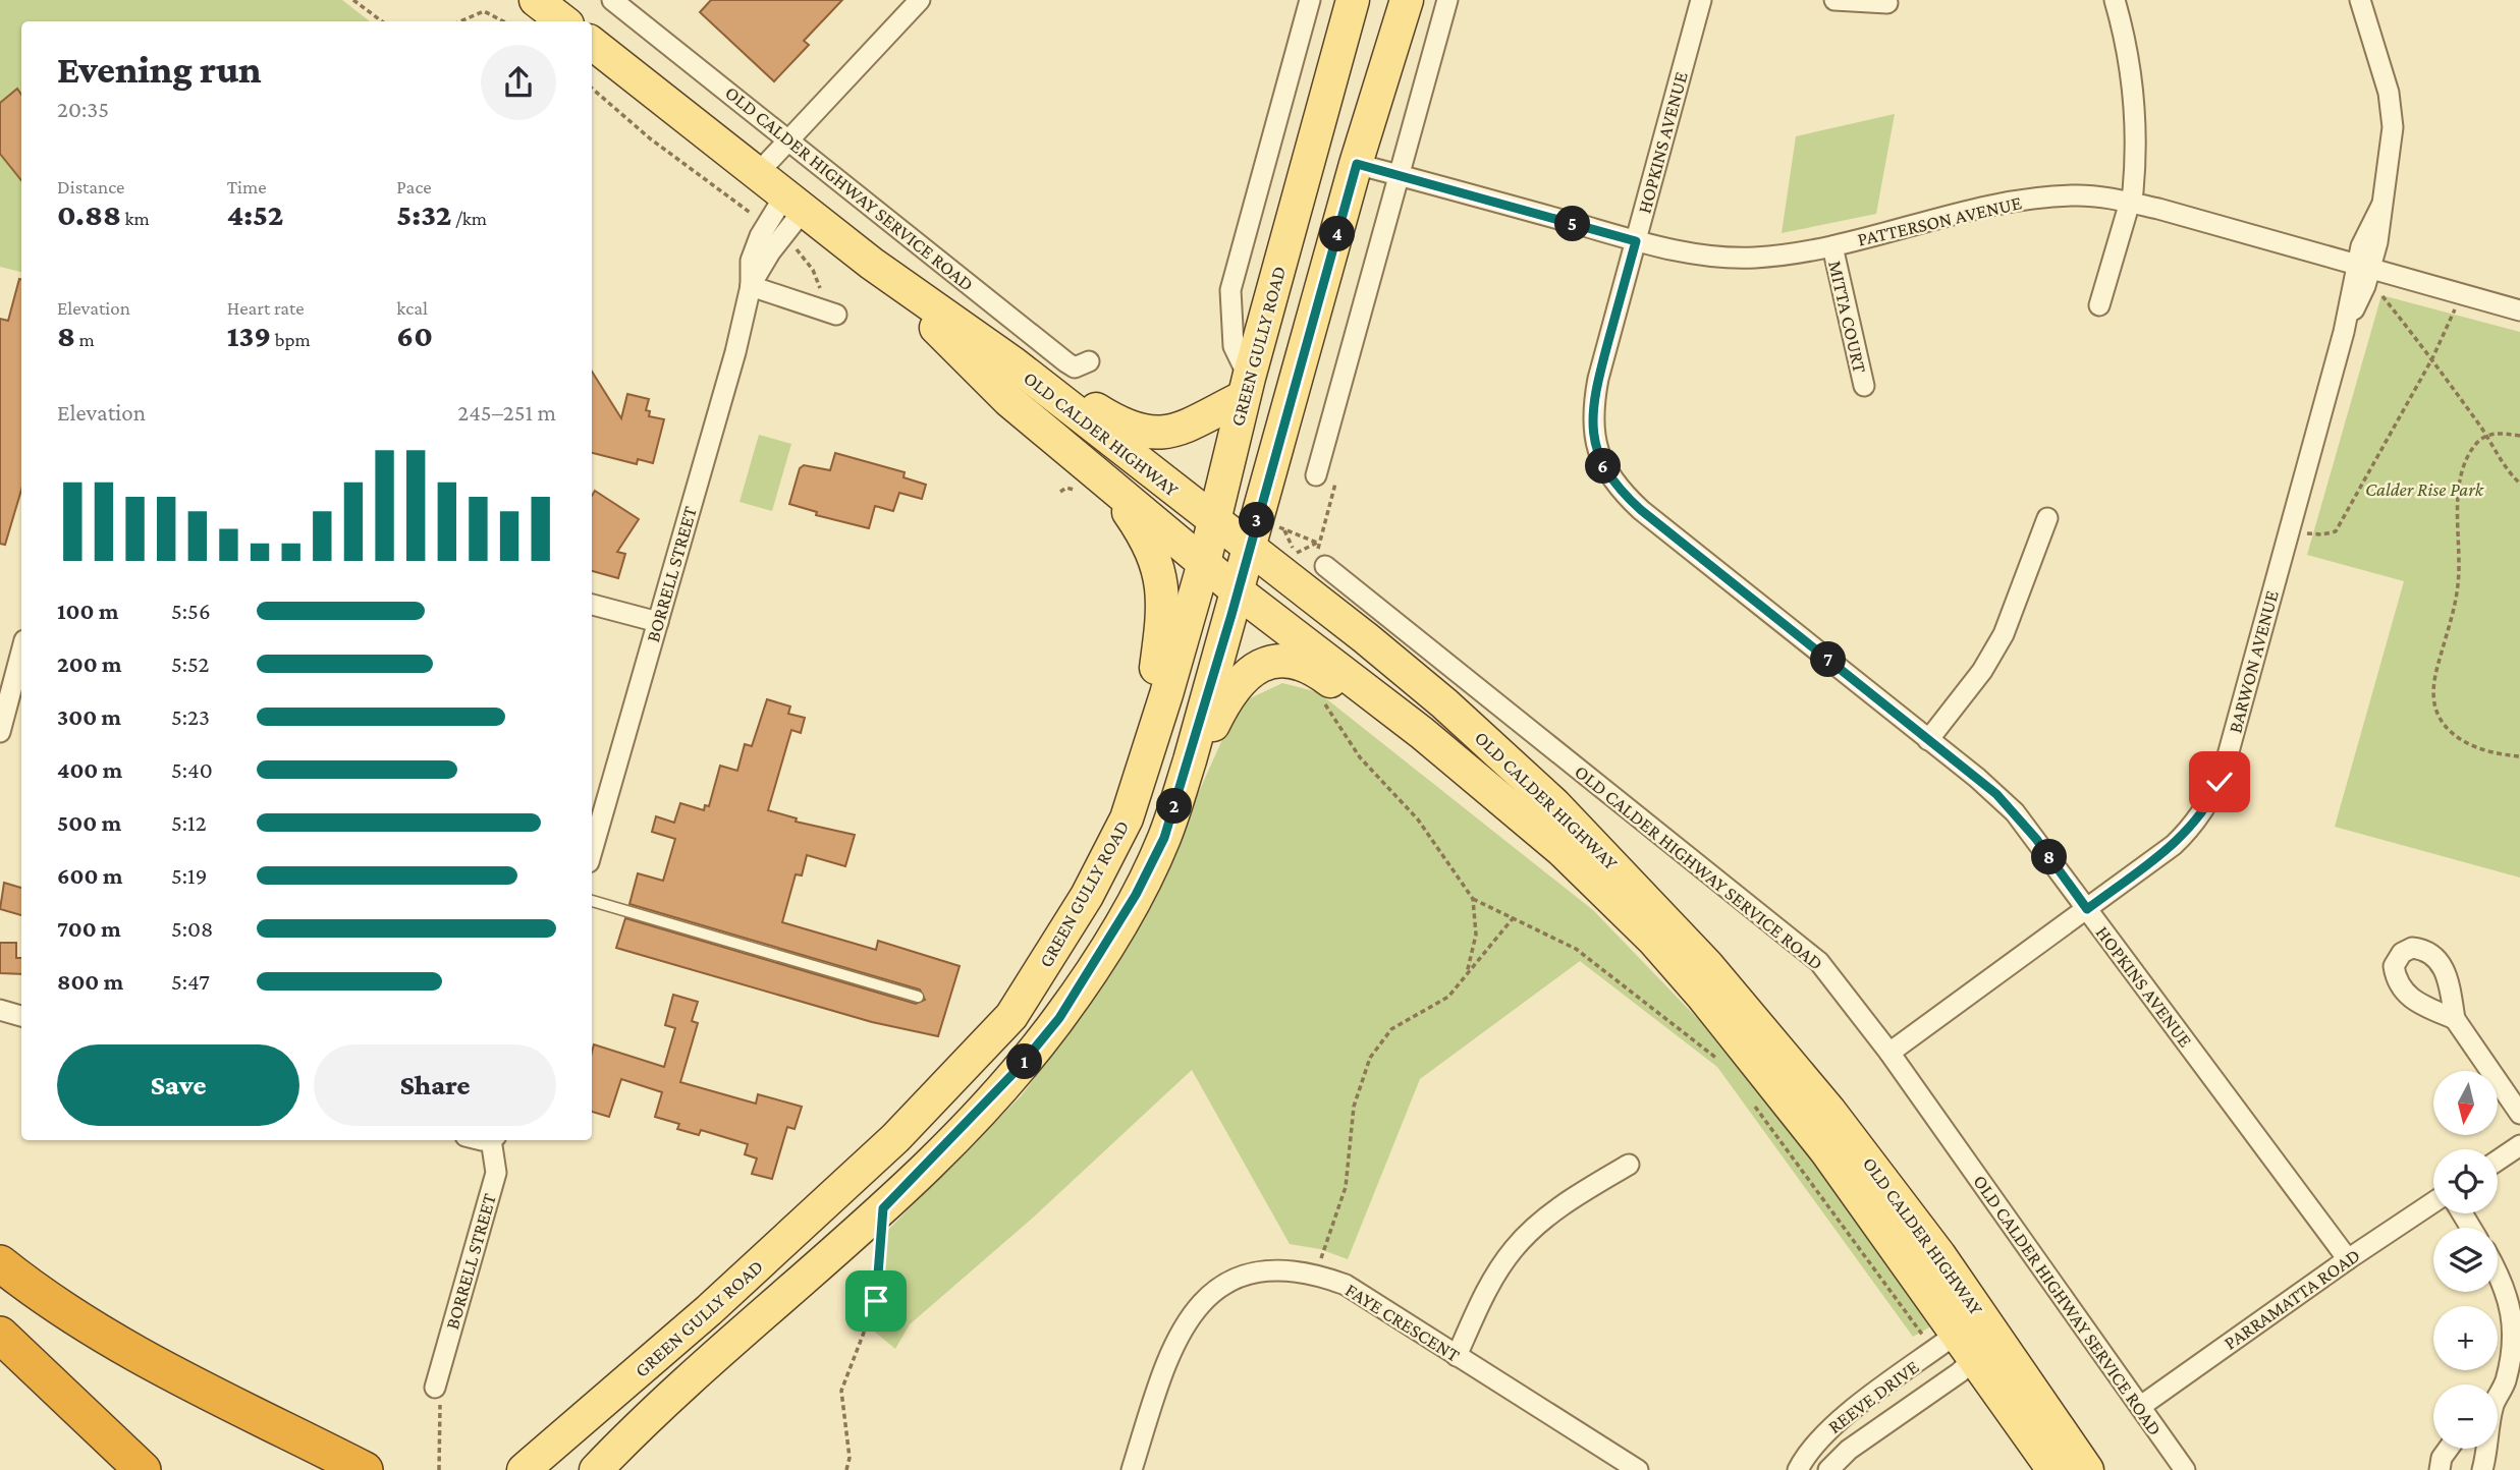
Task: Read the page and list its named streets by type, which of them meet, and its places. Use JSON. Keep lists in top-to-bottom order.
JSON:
{
  "streets": {
    "main road": ["GREEN GULLY ROAD", "OLD CALDER HIGHWAY"],
    "street": [
      "HOPKINS AVENUE",
      "OLD CALDER HIGHWAY SERVICE ROAD",
      "PATTERSON AVENUE",
      "MITTA COURT",
      "BORRELL STREET",
      "BARWON AVENUE",
      "PARRAMATTA ROAD",
      "FAYE CRESCENT",
      "REEVE DRIVE"
    ]
  },
  "crossings": [
    ["HOPKINS AVENUE", "PATTERSON AVENUE"],
    ["HOPKINS AVENUE", "BARWON AVENUE"],
    ["HOPKINS AVENUE", "PARRAMATTA ROAD"],
    ["OLD CALDER HIGHWAY SERVICE ROAD", "BARWON AVENUE"],
    ["OLD CALDER HIGHWAY SERVICE ROAD", "PARRAMATTA ROAD"],
    ["PATTERSON AVENUE", "MITTA COURT"],
    ["PATTERSON AVENUE", "GREEN GULLY ROAD"],
    ["PATTERSON AVENUE", "BARWON AVENUE"],
    ["GREEN GULLY ROAD", "OLD CALDER HIGHWAY"],
    ["OLD CALDER HIGHWAY", "BORRELL STREET"],
    ["OLD CALDER HIGHWAY", "REEVE DRIVE"]
  ],
  "parks": ["Calder Rise Park"],
  "north": "bottom",
  "page": {
    "heading": ["Evening run", "20:35"],
    "stats": [
      ["Distance", "0.88 km"],
      ["Time", "4:52"],
      ["Pace", "5:32 /km"],
      ["Elevation", "8 m"],
      ["Heart rate", "139 bpm"],
      ["kcal", "60"]
    ],
    "pins": [
      "5",
      "4",
      "6",
      "3",
      "7",
      "2",
      "8",
      "1"
    ],
    "chart": ["Elevation", "245–251 m"],
    "list": [
      {
        "name": "100 m",
        "note": "5:56"
      },
      {
        "name": "200 m",
        "note": "5:52"
      },
      {
        "name": "300 m",
        "note": "5:23"
      },
      {
        "name": "400 m",
        "note": "5:40"
      },
      {
        "name": "500 m",
        "note": "5:12"
      },
      {
        "name": "600 m",
        "note": "5:19"
      },
      {
        "name": "700 m",
        "note": "5:08"
      },
      {
        "name": "800 m",
        "note": "5:47"
      }
    ],
    "buttons": ["Save", "Share"],
    "map_buttons": ["+", "−"]
  }
}
